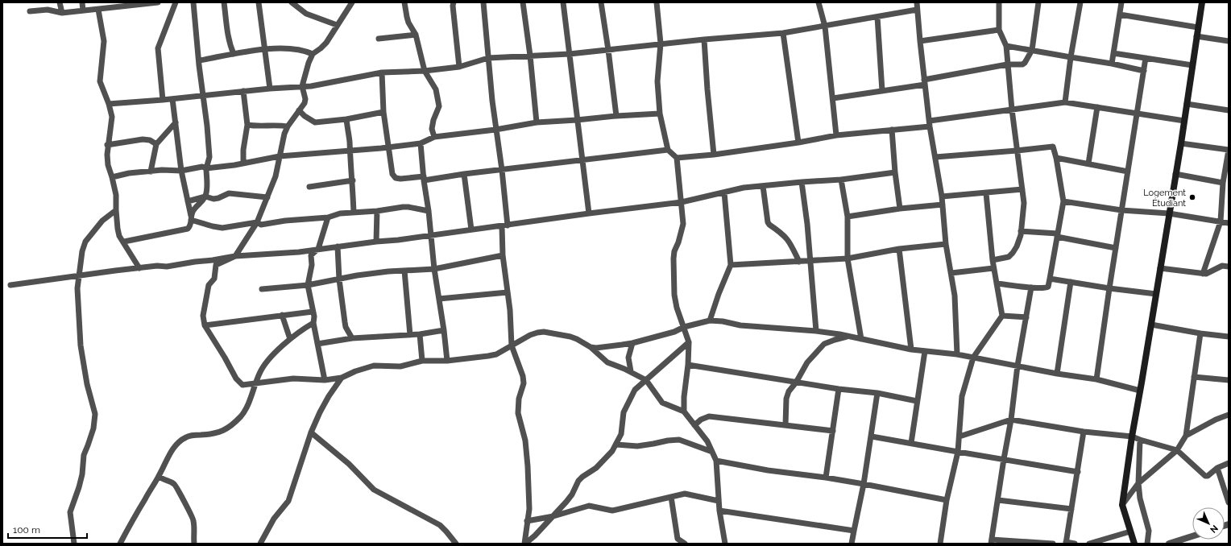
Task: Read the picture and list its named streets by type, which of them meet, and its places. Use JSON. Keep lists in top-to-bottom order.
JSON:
{
  "places": ["Logement Étudiant"],
  "scale_bar": "100 m",
  "north": "bottom right"
}
